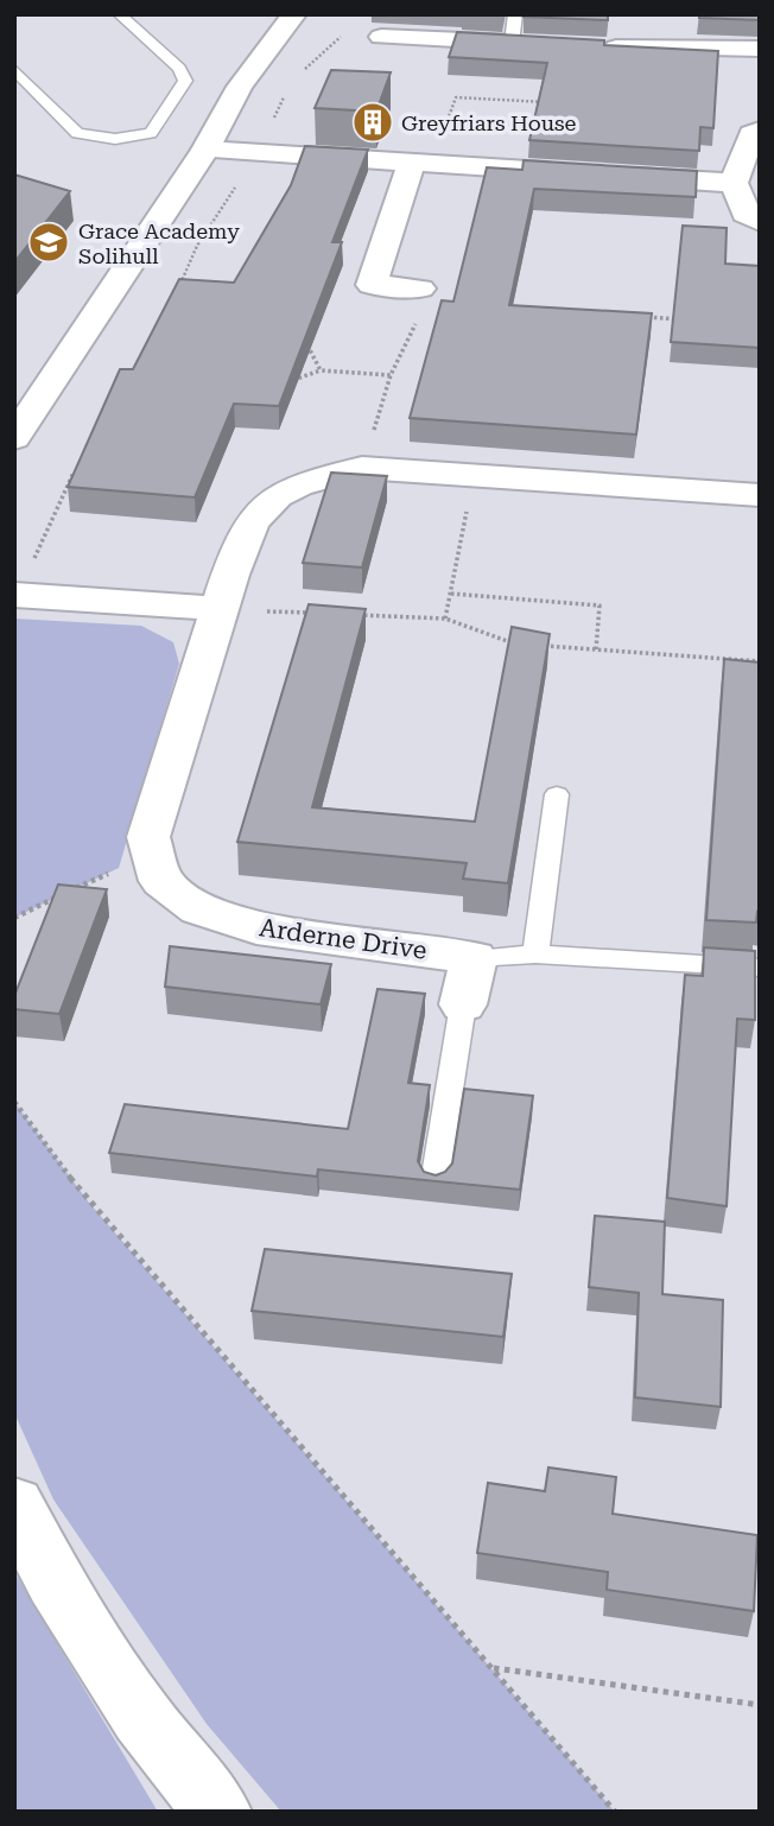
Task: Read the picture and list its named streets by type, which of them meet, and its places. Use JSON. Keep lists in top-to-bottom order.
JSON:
{
  "streets": {
    "street": ["Arderne Drive"]
  },
  "places": {
    "building": ["Greyfriars House"],
    "school or university": ["Grace Academy Solihull"]
  }
}
